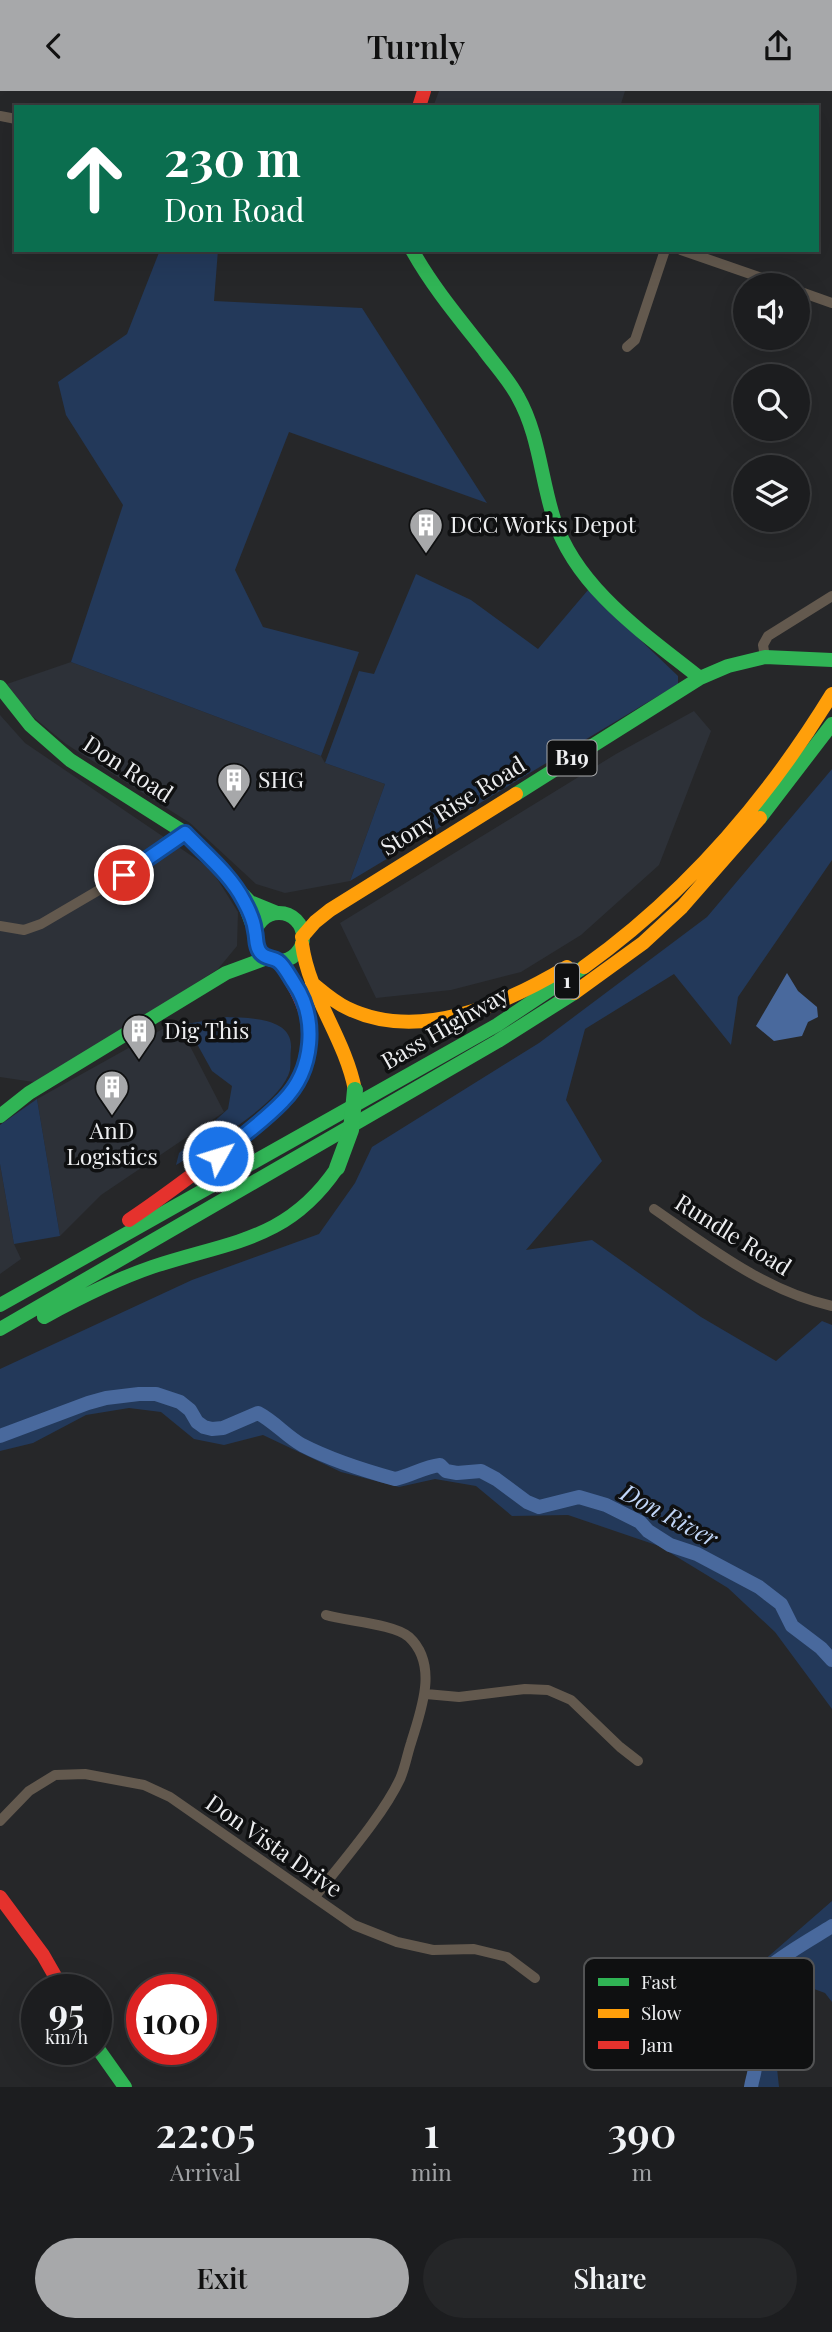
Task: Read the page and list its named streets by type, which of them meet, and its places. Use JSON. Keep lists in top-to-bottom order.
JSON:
{
  "streets": {
    "main road": [
      "B19",
      "Don Road",
      "Stony Rise Road",
      "1",
      "Bass Highway"
    ],
    "street": ["Rundle Road", "Don Vista Drive"]
  },
  "crossings": [
    ["B19", "Don Road"],
    ["B19", "Stony Rise Road"],
    ["Don Road", "Stony Rise Road"]
  ],
  "water": ["Don River"],
  "places": {
    "building": [
      "DCC Works Depot",
      "SHG",
      "Dig This",
      "AnD Logistics"
    ]
  },
  "legend": ["Fast", "Slow", "Jam"],
  "page": {
    "header": "Turnly",
    "turn": ["230 m", "Don Road"],
    "speed": "95 km/h",
    "limit": "100",
    "eta": [
      "22:05",
      "Arrival",
      "1",
      "min",
      "390",
      "m"
    ],
    "buttons": ["Exit", "Share"]
  }
}
